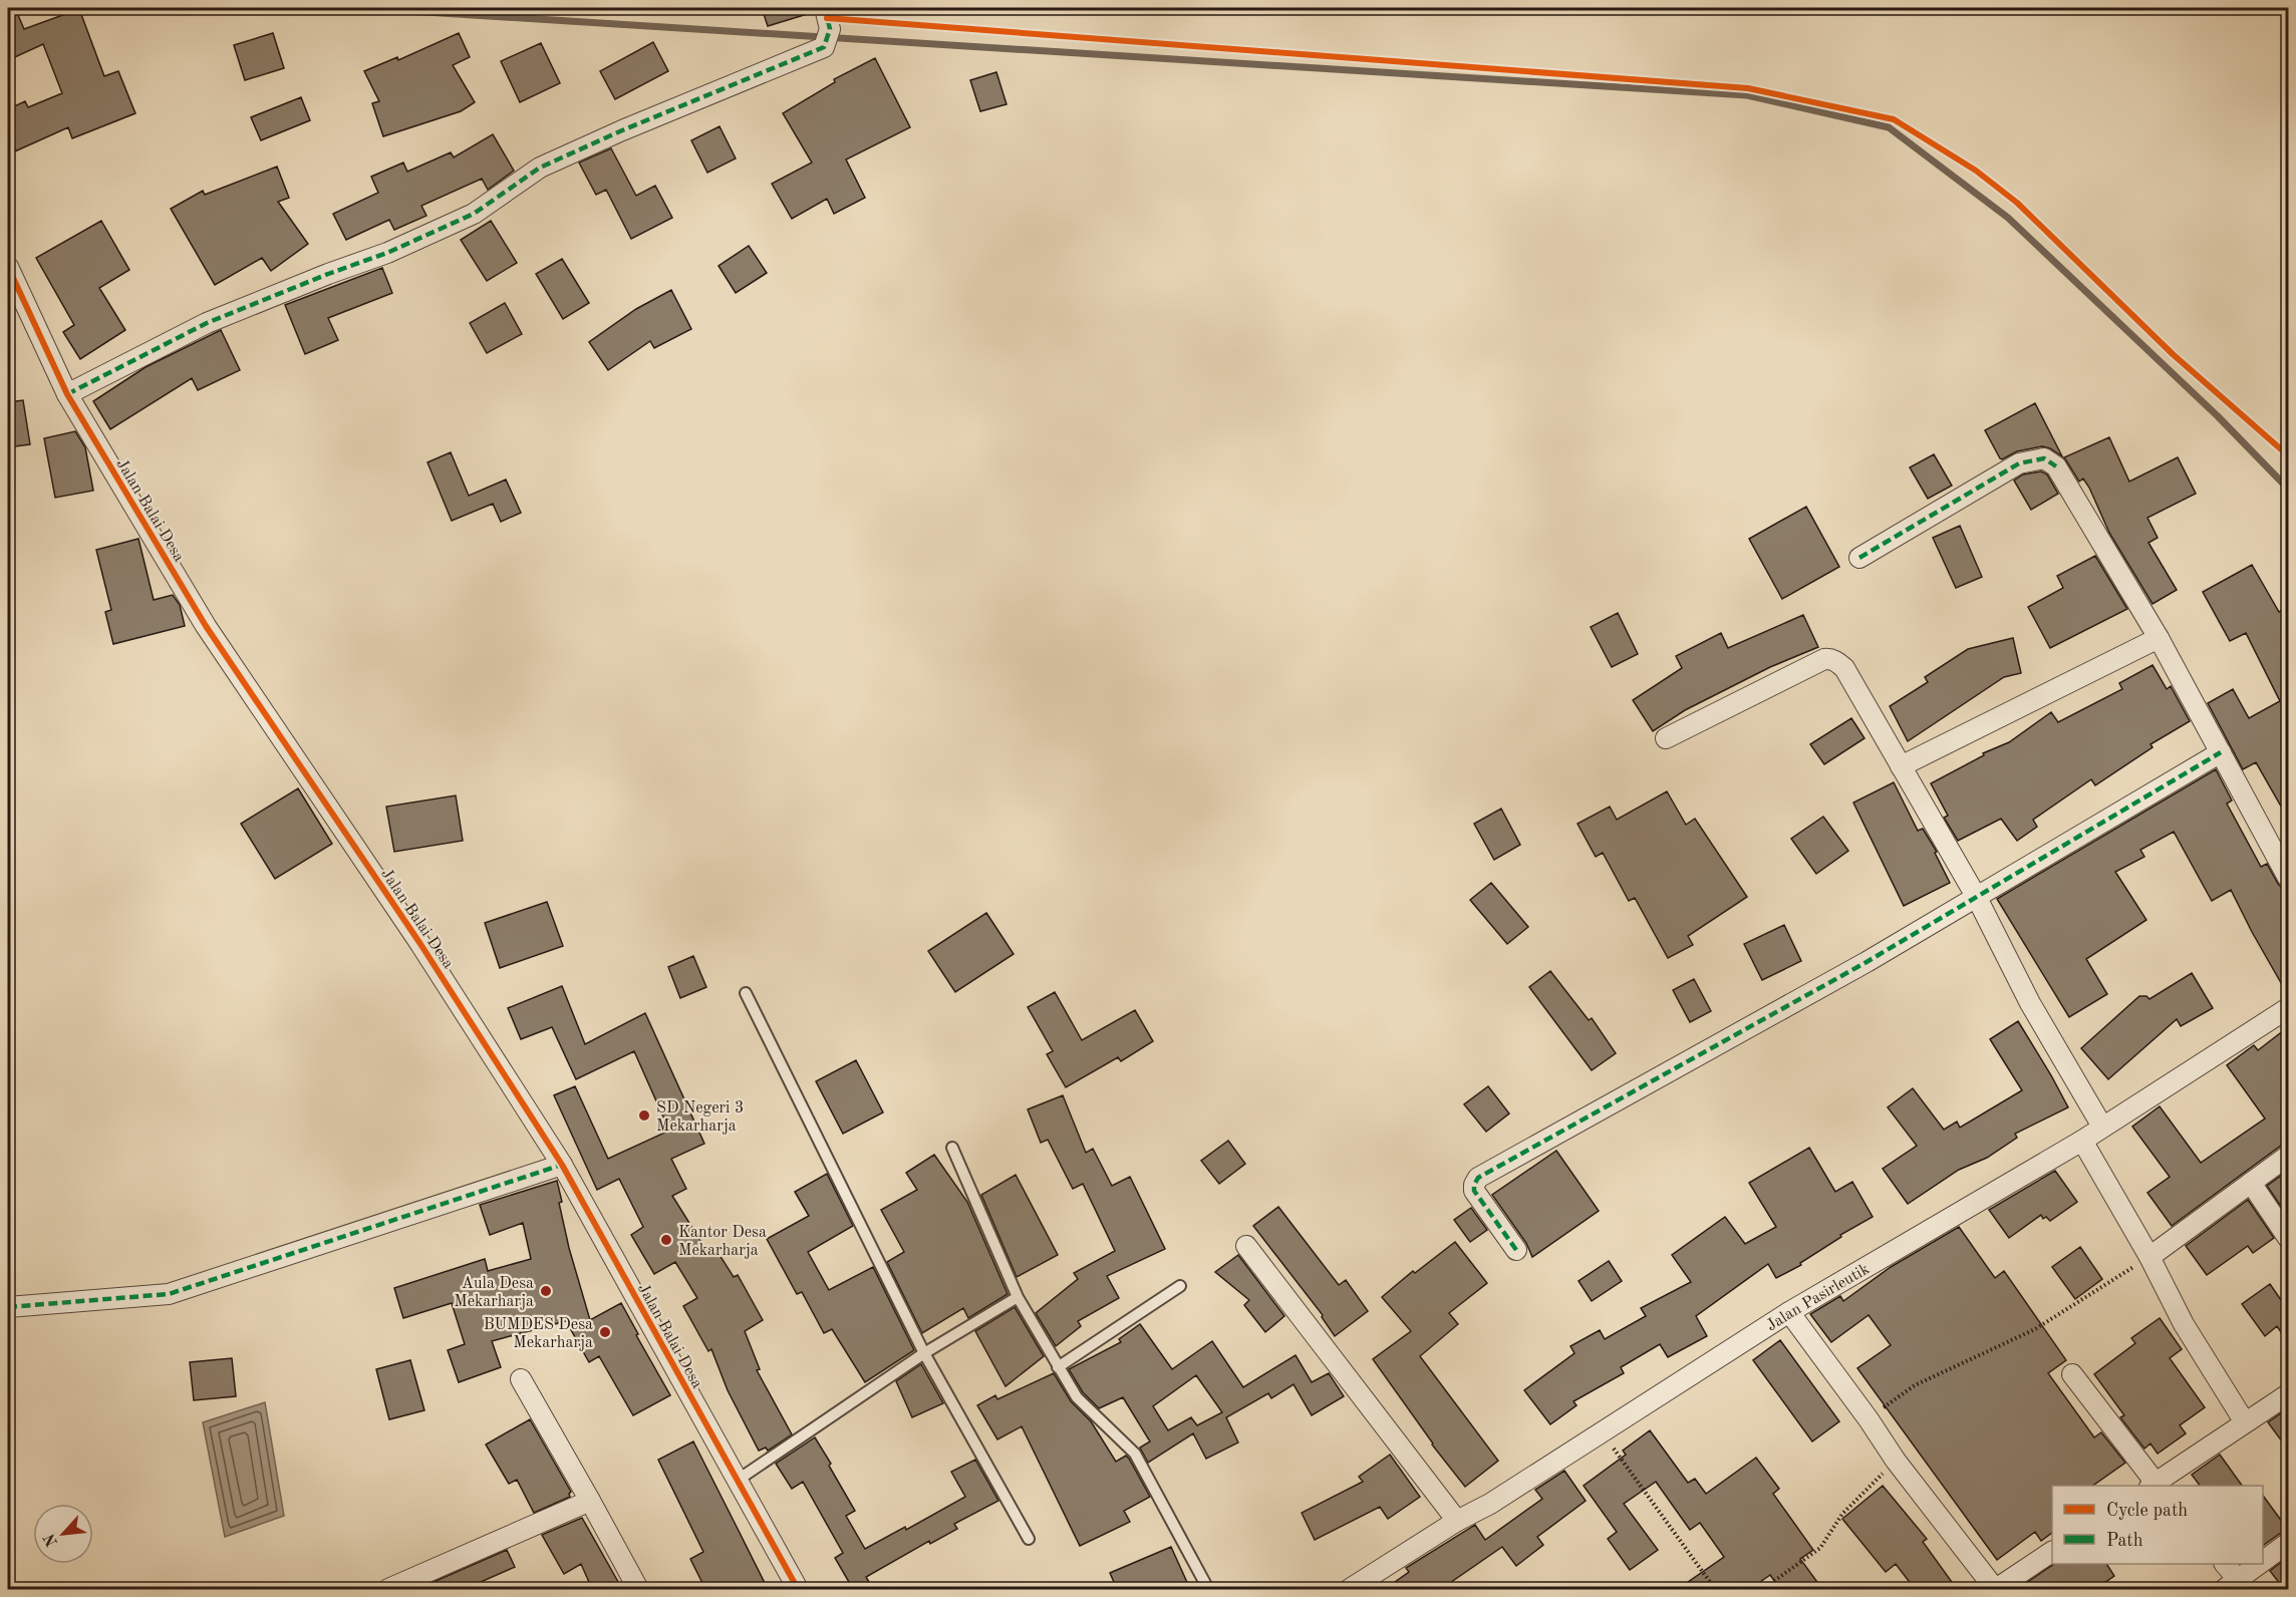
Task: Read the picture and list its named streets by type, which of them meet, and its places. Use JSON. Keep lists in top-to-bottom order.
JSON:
{
  "streets": {
    "street": ["Jalan Balai Desa", "Jalan Pasirleutik"]
  },
  "places": [
    "SD Negeri 3 Mekarharja",
    "Kantor Desa Mekarharja",
    "Aula Desa Mekarharja",
    "BUMDES Desa Mekarharja"
  ],
  "legend": ["Cycle path", "Path"],
  "north": "bottom left"
}
